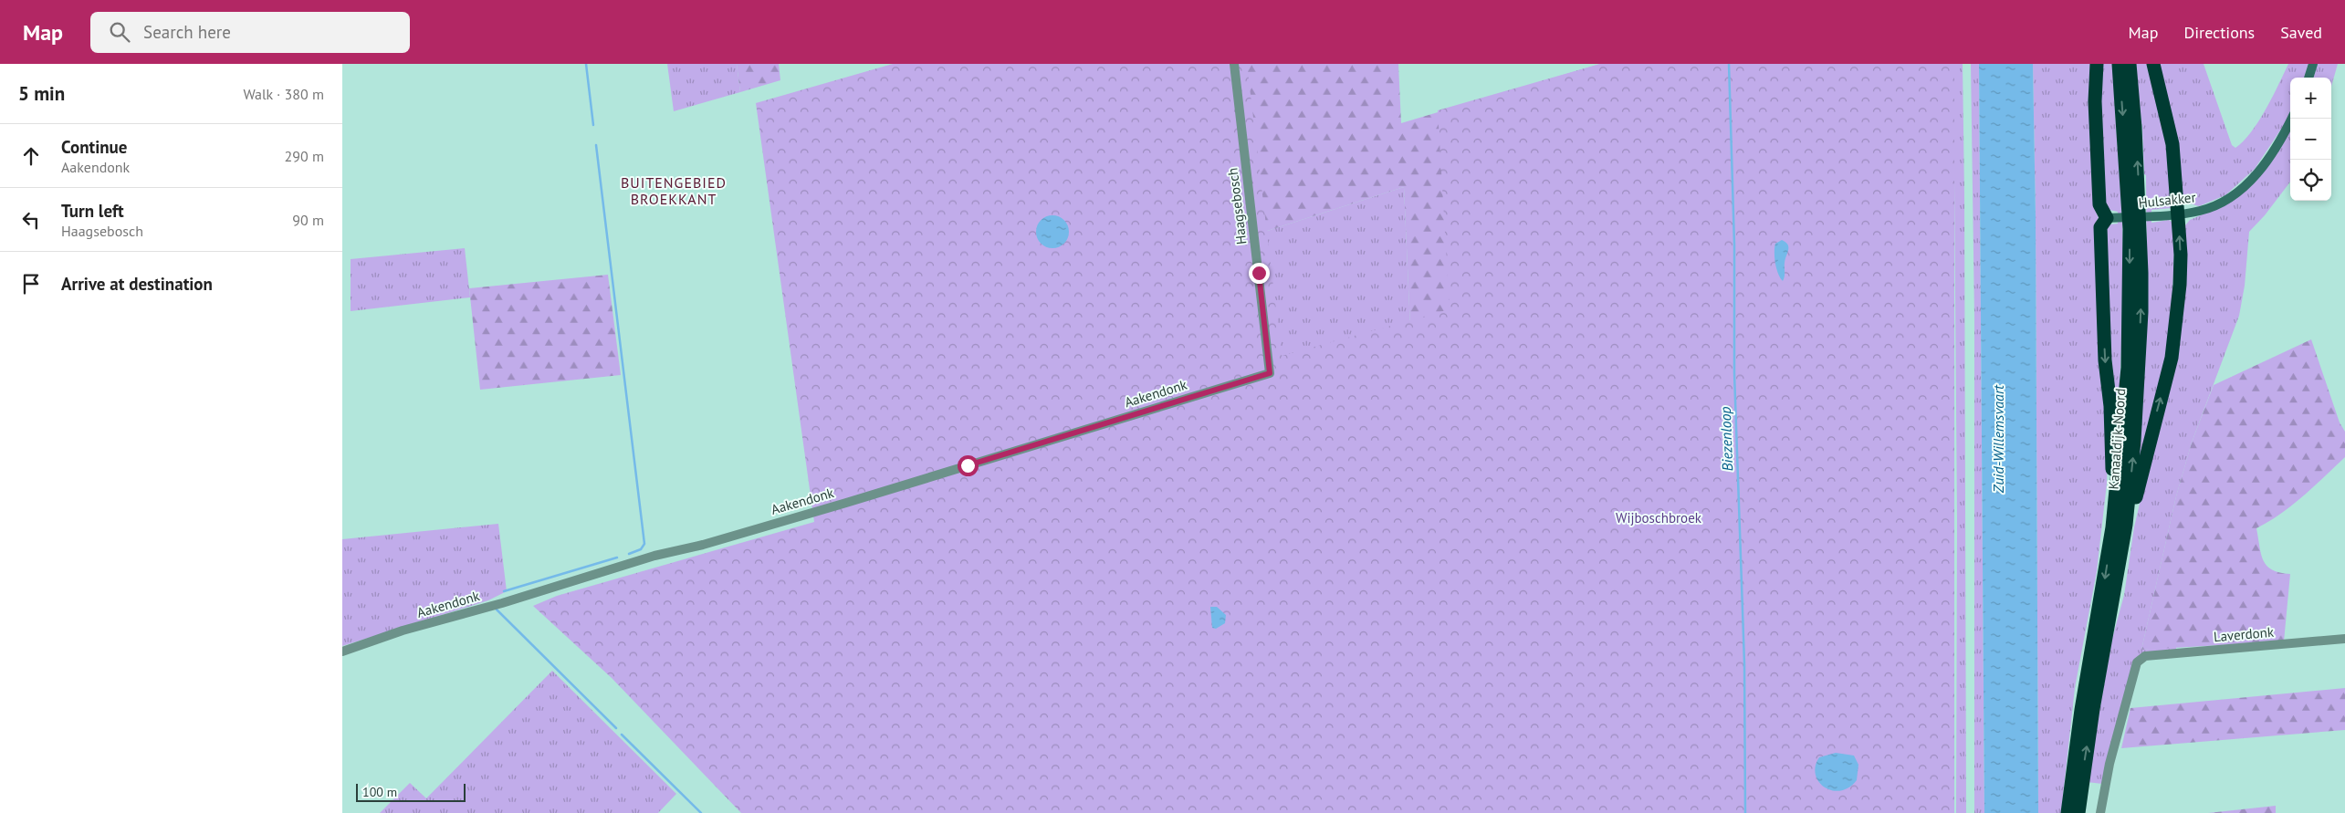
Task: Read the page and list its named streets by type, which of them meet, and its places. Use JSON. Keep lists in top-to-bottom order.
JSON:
{
  "streets": {
    "highway": ["Kanaaldijk-Noord"],
    "street": [
      "Hulsakker",
      "Haagsebosch",
      "Aakendonk",
      "Laverdonk"
    ]
  },
  "crossings": [
    ["Haagsebosch", "Aakendonk"]
  ],
  "districts": ["BUITENGEBIED BROEKKANT"],
  "water": ["Biezenloop", "Zuid-Willemsvaart"],
  "parks": ["Wijboschbroek"],
  "scale_bar": "100 m",
  "page": {
    "header": "Map",
    "search": "Search here",
    "nav": ["Map", "Directions", "Saved"],
    "heading": ["5 min", "Walk · 380 m"],
    "map_buttons": ["+", "−"],
    "list": [
      ["Continue", "Aakendonk", "290 m"],
      ["Turn left", "Haagsebosch", "90 m"],
      "Arrive at destination"
    ],
    "scale": "100 m"
  }
}
